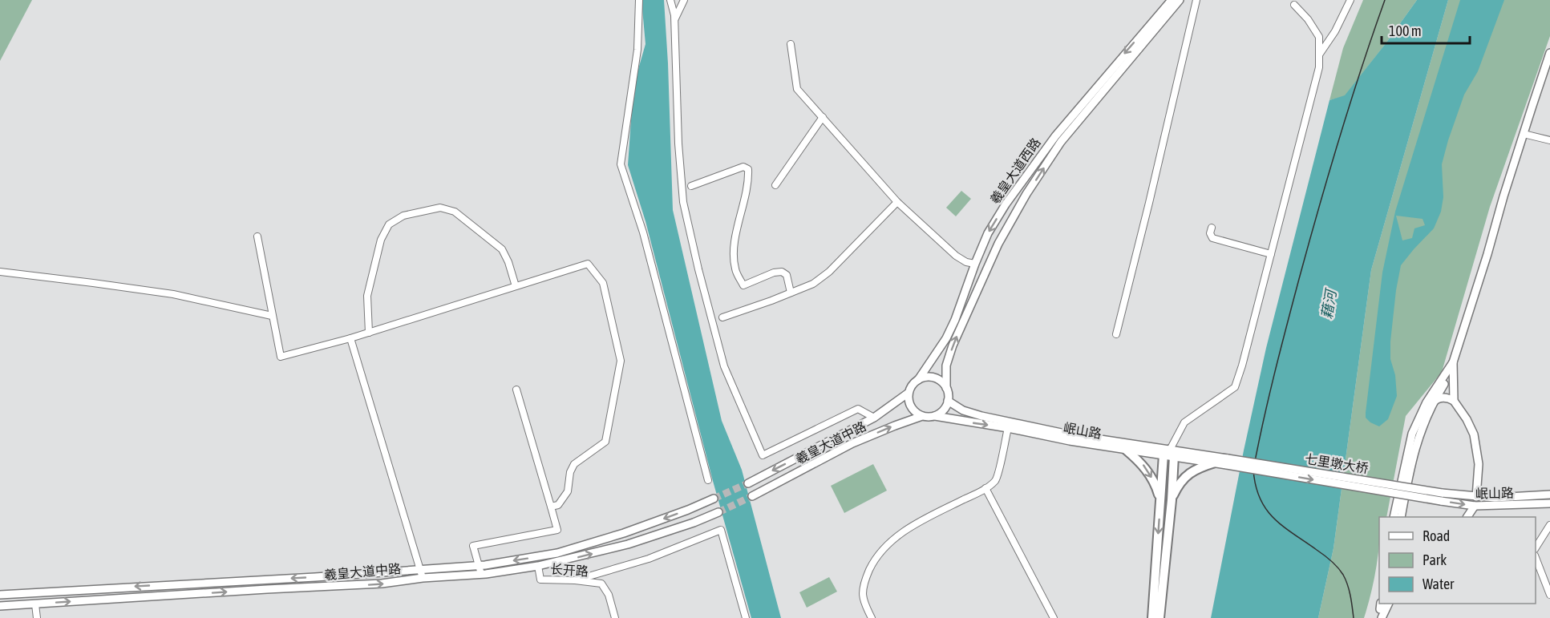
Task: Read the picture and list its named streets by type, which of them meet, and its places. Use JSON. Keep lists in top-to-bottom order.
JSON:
{
  "streets": {
    "main road": [
      "羲皇大道西路",
      "岷山路",
      "羲皇大道中路",
      "七里墩大桥"
    ],
    "street": ["长开路"]
  },
  "crossings": [
    ["羲皇大道西路", "岷山路"],
    ["羲皇大道西路", "羲皇大道中路"],
    ["岷山路", "羲皇大道中路"],
    ["岷山路", "七里墩大桥"],
    ["羲皇大道中路", "长开路"]
  ],
  "water": ["藉河"],
  "legend": ["Road", "Park", "Water"],
  "scale_bar": "100 m"
}
